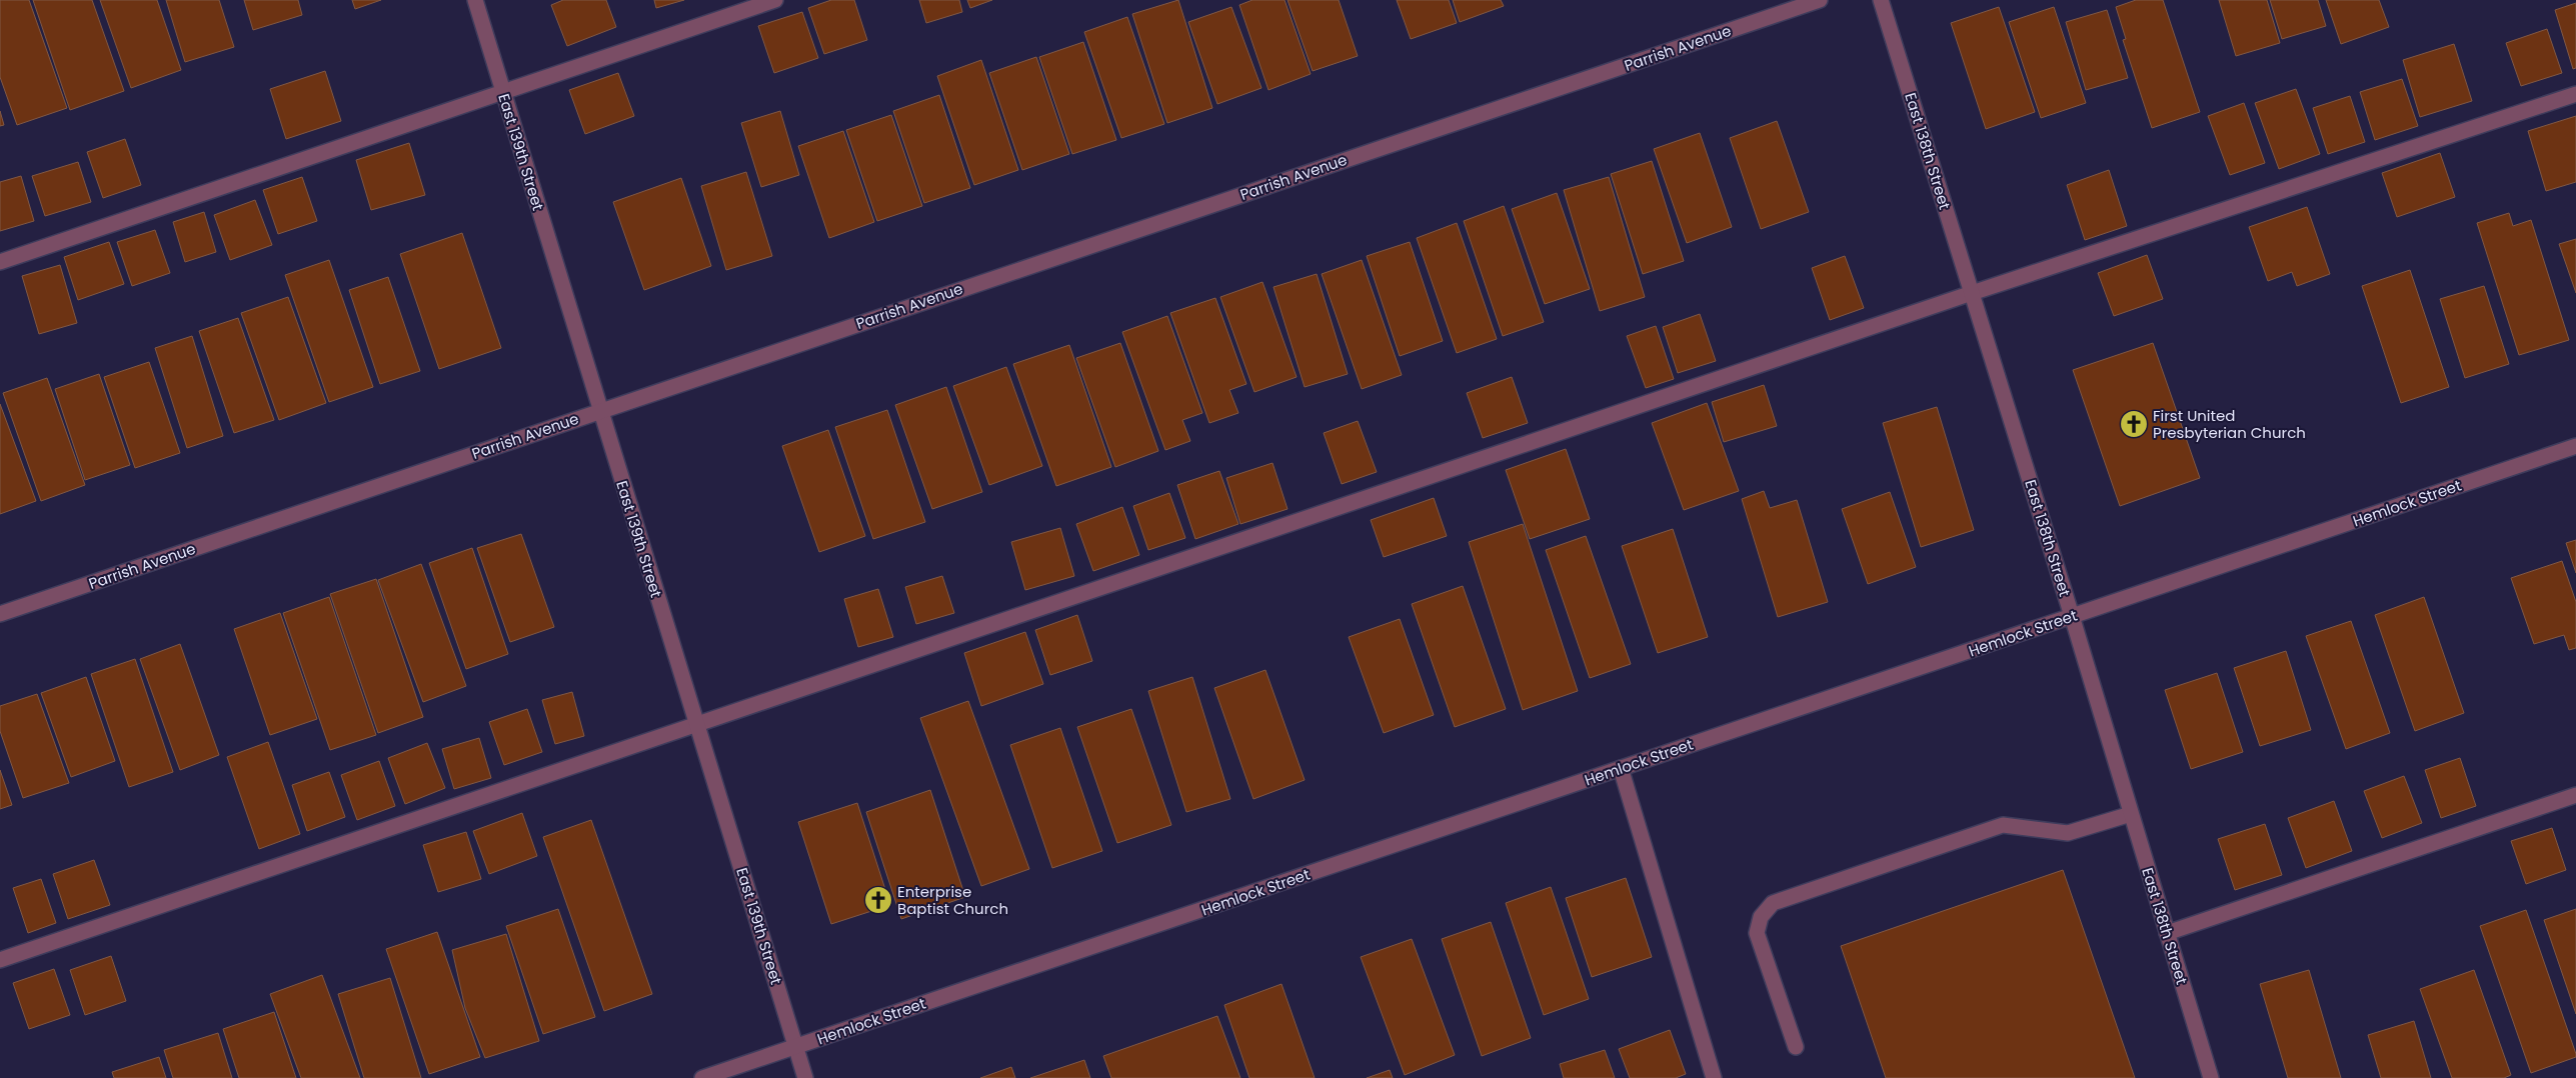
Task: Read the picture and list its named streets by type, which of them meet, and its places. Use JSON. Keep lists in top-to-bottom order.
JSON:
{
  "streets": {
    "street": [
      "Parrish Avenue",
      "East 138th Street",
      "East 139th Street",
      "Hemlock Street"
    ]
  },
  "crossings": [
    ["Parrish Avenue", "East 139th Street"],
    ["East 138th Street", "Hemlock Street"],
    ["East 139th Street", "Hemlock Street"]
  ],
  "places": {
    "church": ["First United Presbyterian Church", "Enterprise Baptist Church"]
  }
}
